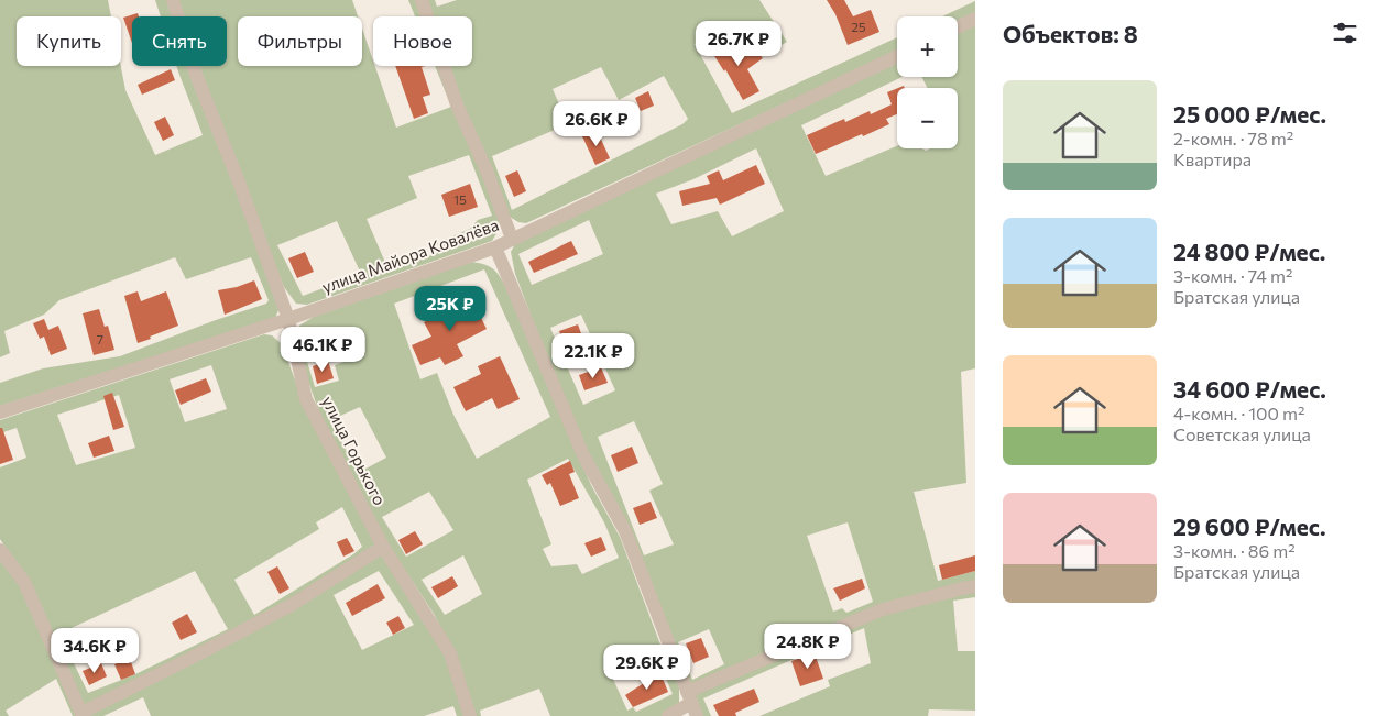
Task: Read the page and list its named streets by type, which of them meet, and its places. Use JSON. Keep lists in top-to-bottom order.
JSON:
{
  "streets": {
    "street": ["улица Майора Ковалёва", "улица Горького"]
  },
  "crossings": [
    ["улица Майора Ковалёва", "улица Горького"]
  ],
  "house_numbers": ["25", "15", "7"],
  "page": {
    "heading": "Объектов: 8",
    "map_buttons": ["+", "−"],
    "chip": [
      "Купить",
      "Снять",
      "Фильтры",
      "Новое"
    ],
    "price": [
      "26.7K ₽",
      "26.6K ₽",
      "25K ₽",
      "46.1K ₽",
      "22.1K ₽",
      "24.8K ₽",
      "34.6K ₽",
      "29.6K ₽"
    ],
    "list": [
      {
        "name": "25 000 ₽/мес.",
        "note": "2-комн. · 78 m² · Квартира"
      },
      {
        "name": "24 800 ₽/мес.",
        "note": "3-комн. · 74 m² · Братская улица"
      },
      {
        "name": "34 600 ₽/мес.",
        "note": "4-комн. · 100 m² · Советская улица"
      },
      {
        "name": "29 600 ₽/мес.",
        "note": "3-комн. · 86 m² · Братская улица"
      }
    ]
  }
}
